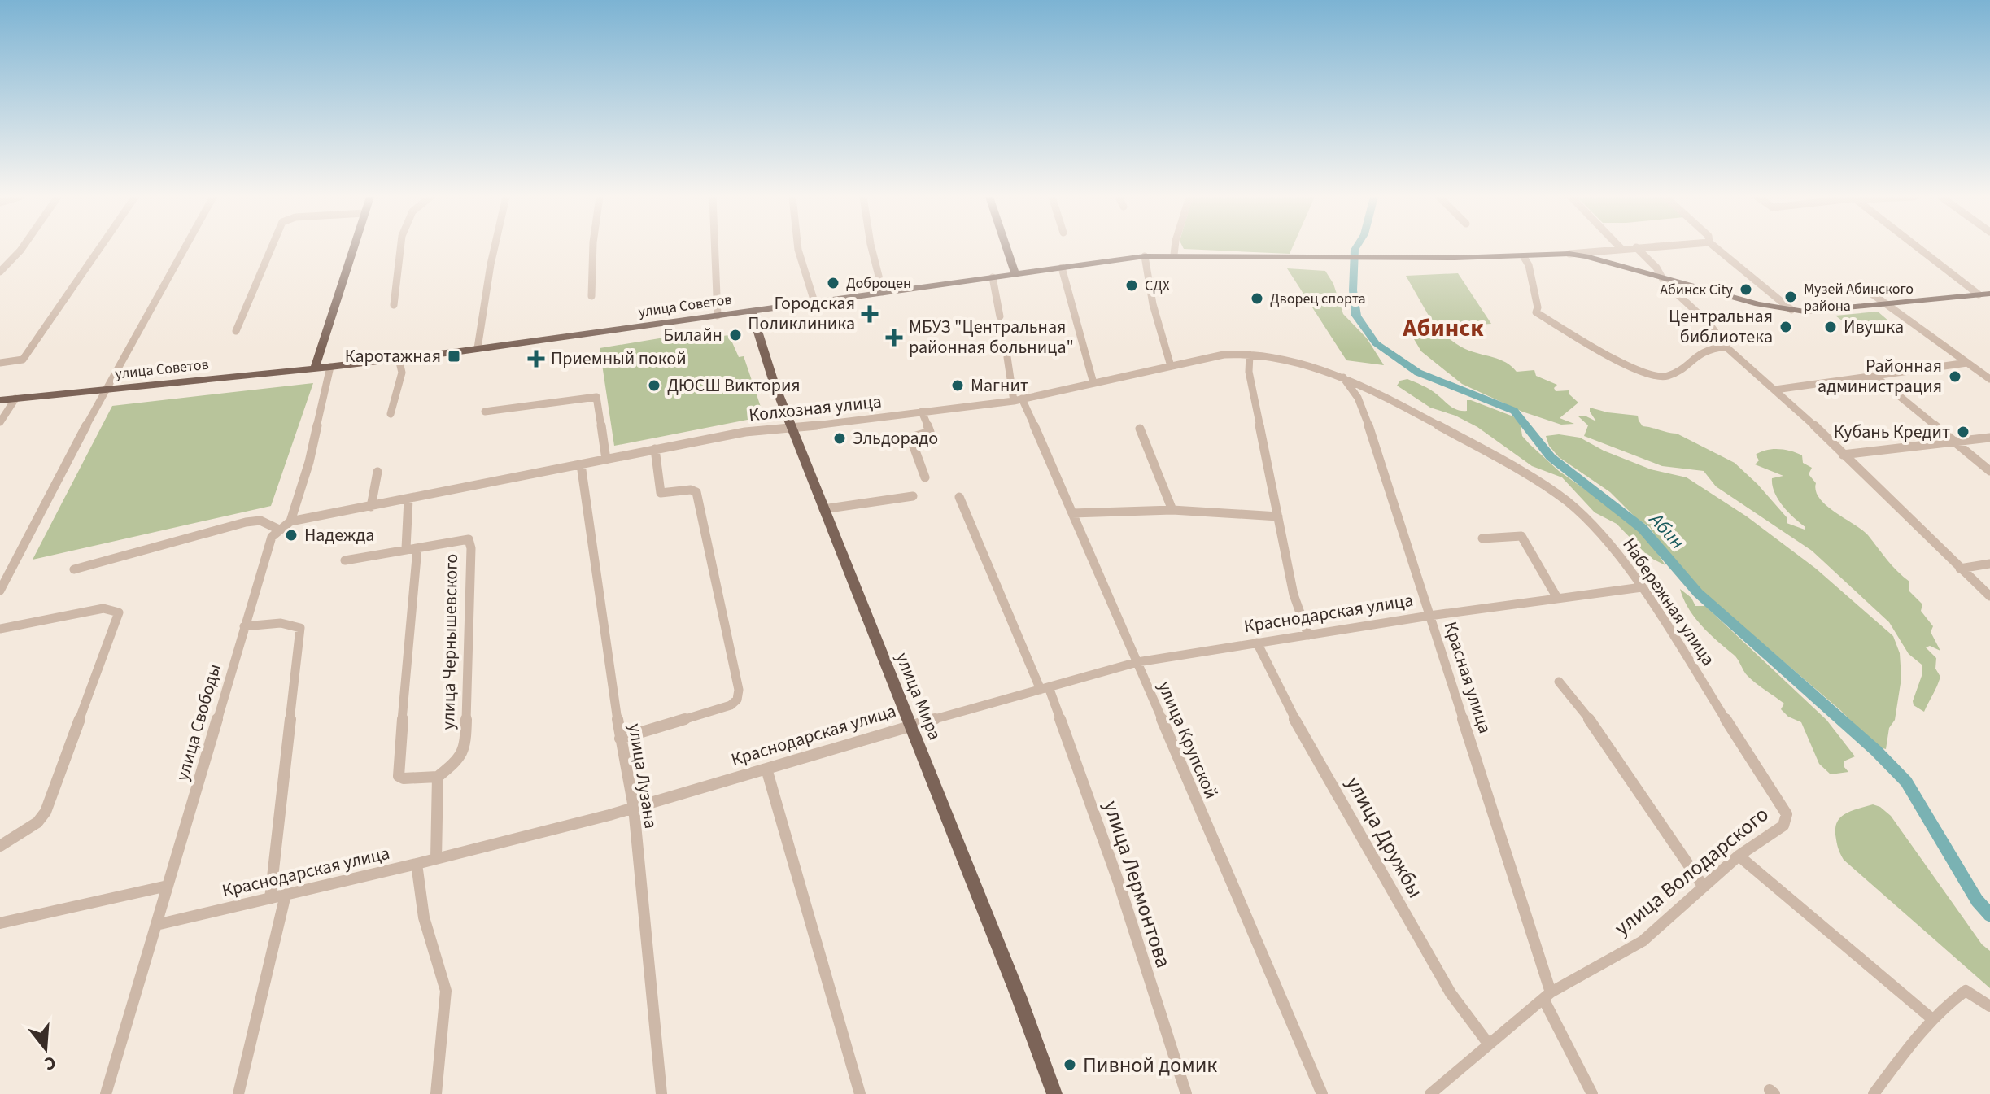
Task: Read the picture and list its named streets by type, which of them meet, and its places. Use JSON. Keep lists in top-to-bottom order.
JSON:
{
  "streets": {
    "main road": ["улица Советов", "улица Мира"],
    "street": [
      "Колхозная улица",
      "Набережная улица",
      "Краснодарская улица",
      "улица Чернышевского",
      "Красная улица",
      "улица Свободы",
      "улица Крупской",
      "улица Лузана",
      "улица Дружбы",
      "улица Володарского",
      "улица Лермонтова"
    ]
  },
  "crossings": [
    ["улица Советов", "улица Мира"],
    ["Колхозная улица", "Набережная улица"],
    ["Колхозная улица", "Красная улица"],
    ["Колхозная улица", "улица Мира"],
    ["Колхозная улица", "улица Свободы"],
    ["Колхозная улица", "улица Крупской"],
    ["Колхозная улица", "улица Лузана"],
    ["Набережная улица", "Краснодарская улица"],
    ["Набережная улица", "Красная улица"],
    ["Набережная улица", "улица Володарского"],
    ["Краснодарская улица", "Красная улица"],
    ["Краснодарская улица", "улица Мира"],
    ["Краснодарская улица", "улица Свободы"],
    ["Краснодарская улица", "улица Крупской"],
    ["Краснодарская улица", "улица Лузана"],
    ["Краснодарская улица", "улица Дружбы"],
    ["Краснодарская улица", "улица Лермонтова"],
    ["Красная улица", "улица Володарского"],
    ["улица Дружбы", "улица Володарского"]
  ],
  "districts": ["Абинск"],
  "water": ["Абин"],
  "places": {
    "other": [
      "Доброцен",
      "СДХ",
      "Абинск City",
      "Музей Абинского района",
      "Дворец спорта",
      "Центральная библиотека",
      "Ивушка",
      "Билайн",
      "Районная администрация",
      "ДЮСШ Виктория",
      "Магнит",
      "Кубань Кредит",
      "Эльдорадо",
      "Надежда",
      "Пивной домик"
    ],
    "health": ["Городская Поликлиника", "МБУЗ \"Центральная районная больница\"", "Приемный покой"],
    "transit": ["Каротажная"]
  },
  "north": "bottom"
}
